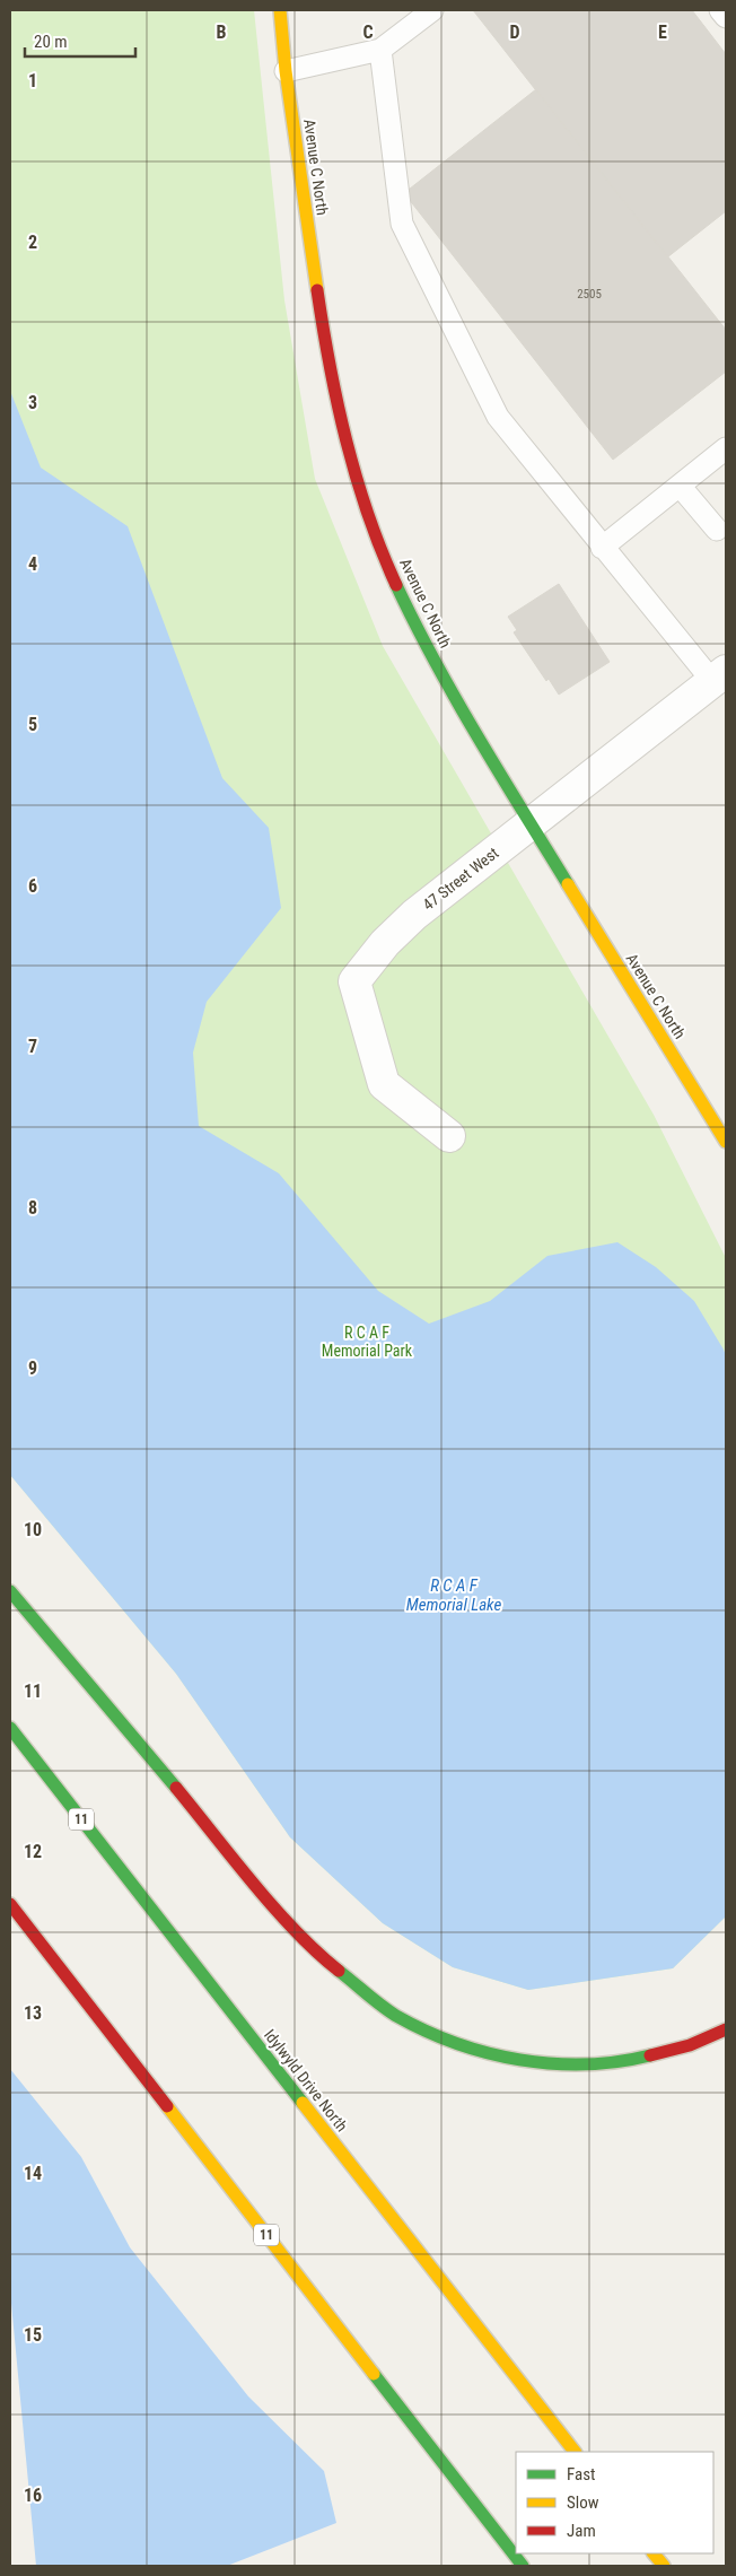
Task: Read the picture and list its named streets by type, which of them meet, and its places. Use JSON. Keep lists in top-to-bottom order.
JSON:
{
  "streets": {
    "main road": ["Avenue C North", "11", "Idylwyld Drive North"],
    "street": ["47 Street West"]
  },
  "crossings": [
    ["Avenue C North", "47 Street West"]
  ],
  "water": ["R C A F Memorial Lake"],
  "parks": ["R C A F Memorial Park"],
  "house_numbers": ["2505"],
  "legend": ["Fast", "Slow", "Jam"],
  "scale_bar": "20 m",
  "grid": {
    "columns": [
      "B",
      "C",
      "D",
      "E"
    ],
    "rows": [
      "1",
      "2",
      "3",
      "4",
      "5",
      "6",
      "7",
      "8",
      "9",
      "10",
      "11",
      "12",
      "13",
      "14",
      "15",
      "16"
    ]
  }
}
